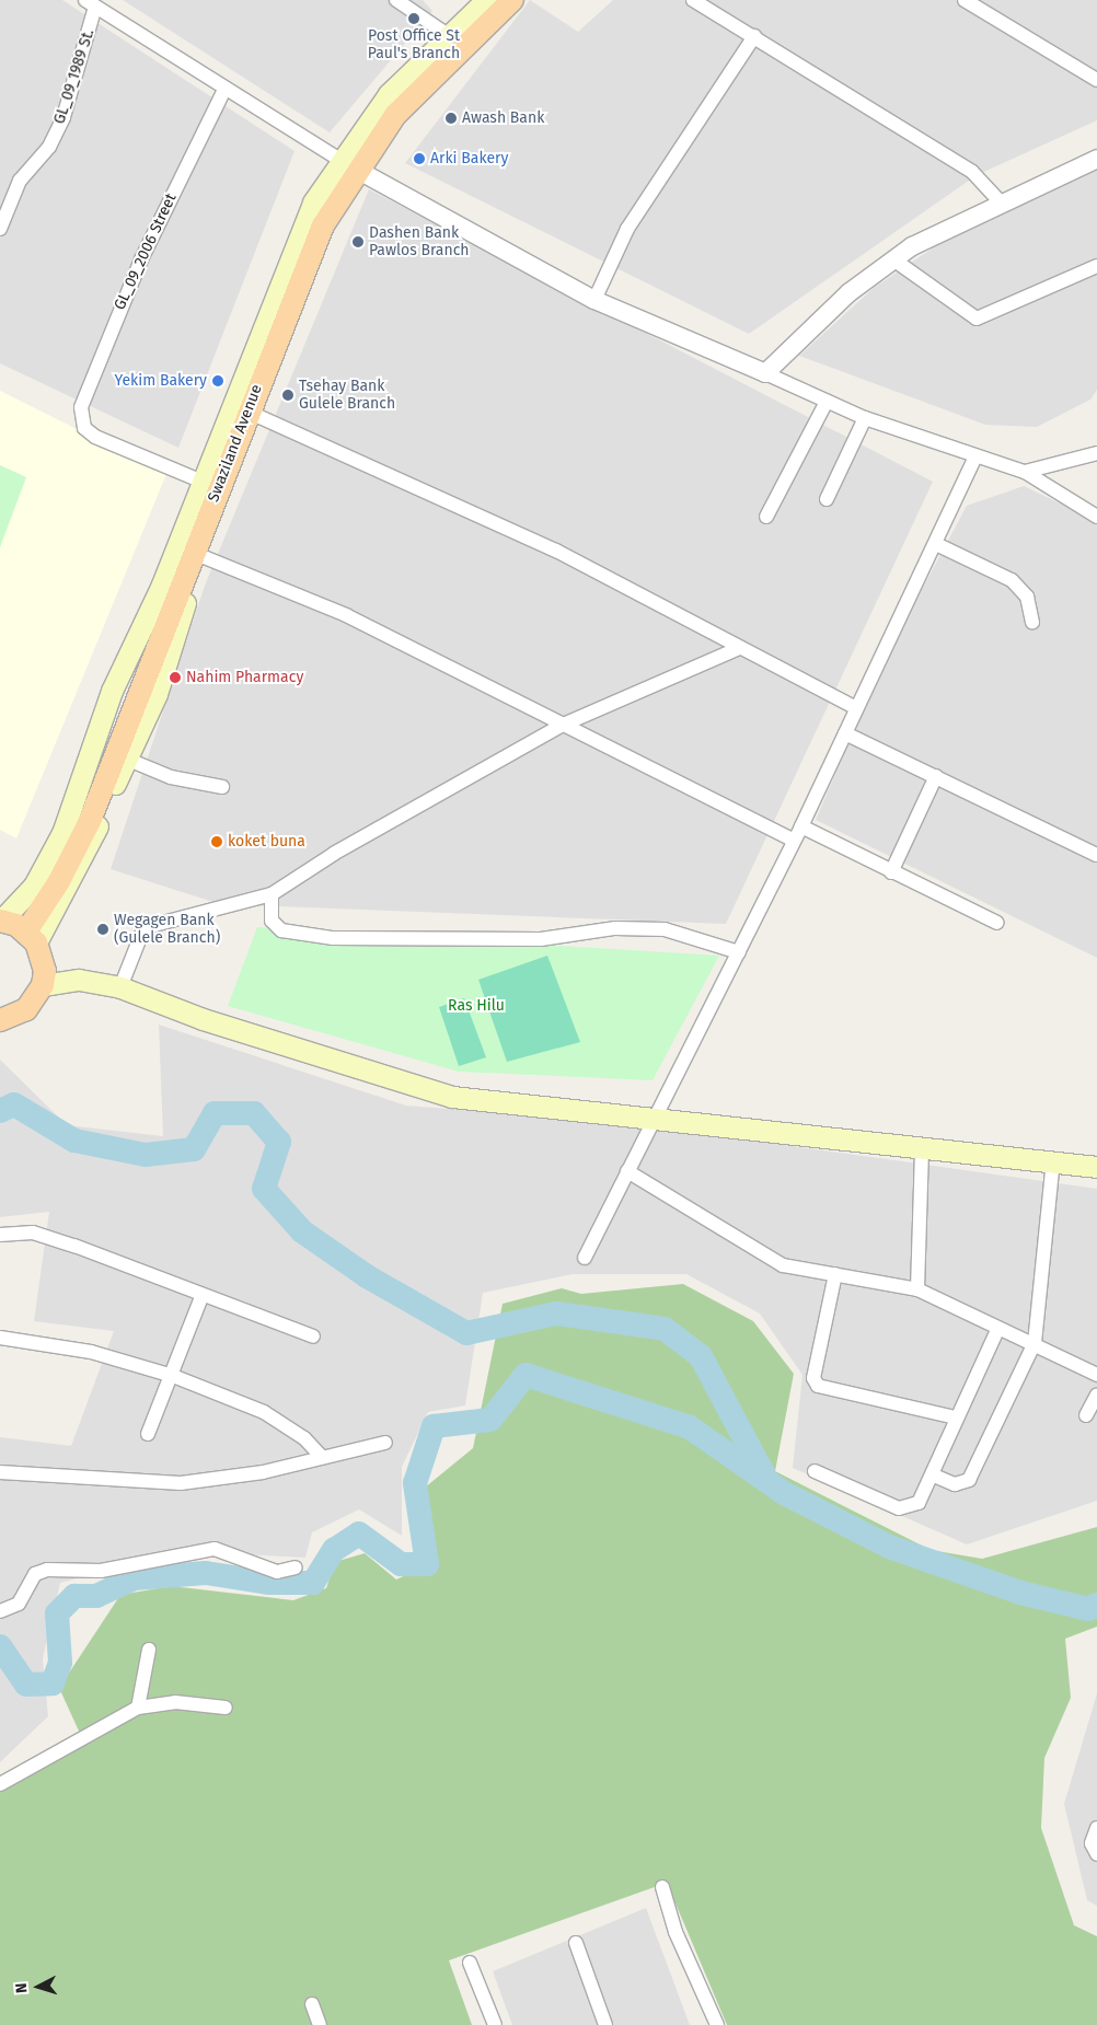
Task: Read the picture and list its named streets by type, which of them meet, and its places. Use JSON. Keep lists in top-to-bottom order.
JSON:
{
  "streets": {
    "main road": ["Swaziland Avenue"],
    "street": ["GL_09_1989 St.", "GL_09_2006 Street"]
  },
  "parks": ["Ras Hilu"],
  "places": [
    "Post Office St Paul's Branch",
    "Awash Bank",
    "Arki Bakery",
    "Dashen Bank Pawlos Branch",
    "Yekim Bakery",
    "Tsehay Bank Gulele Branch",
    "Nahim Pharmacy",
    "koket buna",
    "Wegagen Bank (Gulele Branch)"
  ],
  "north": "left"
}
